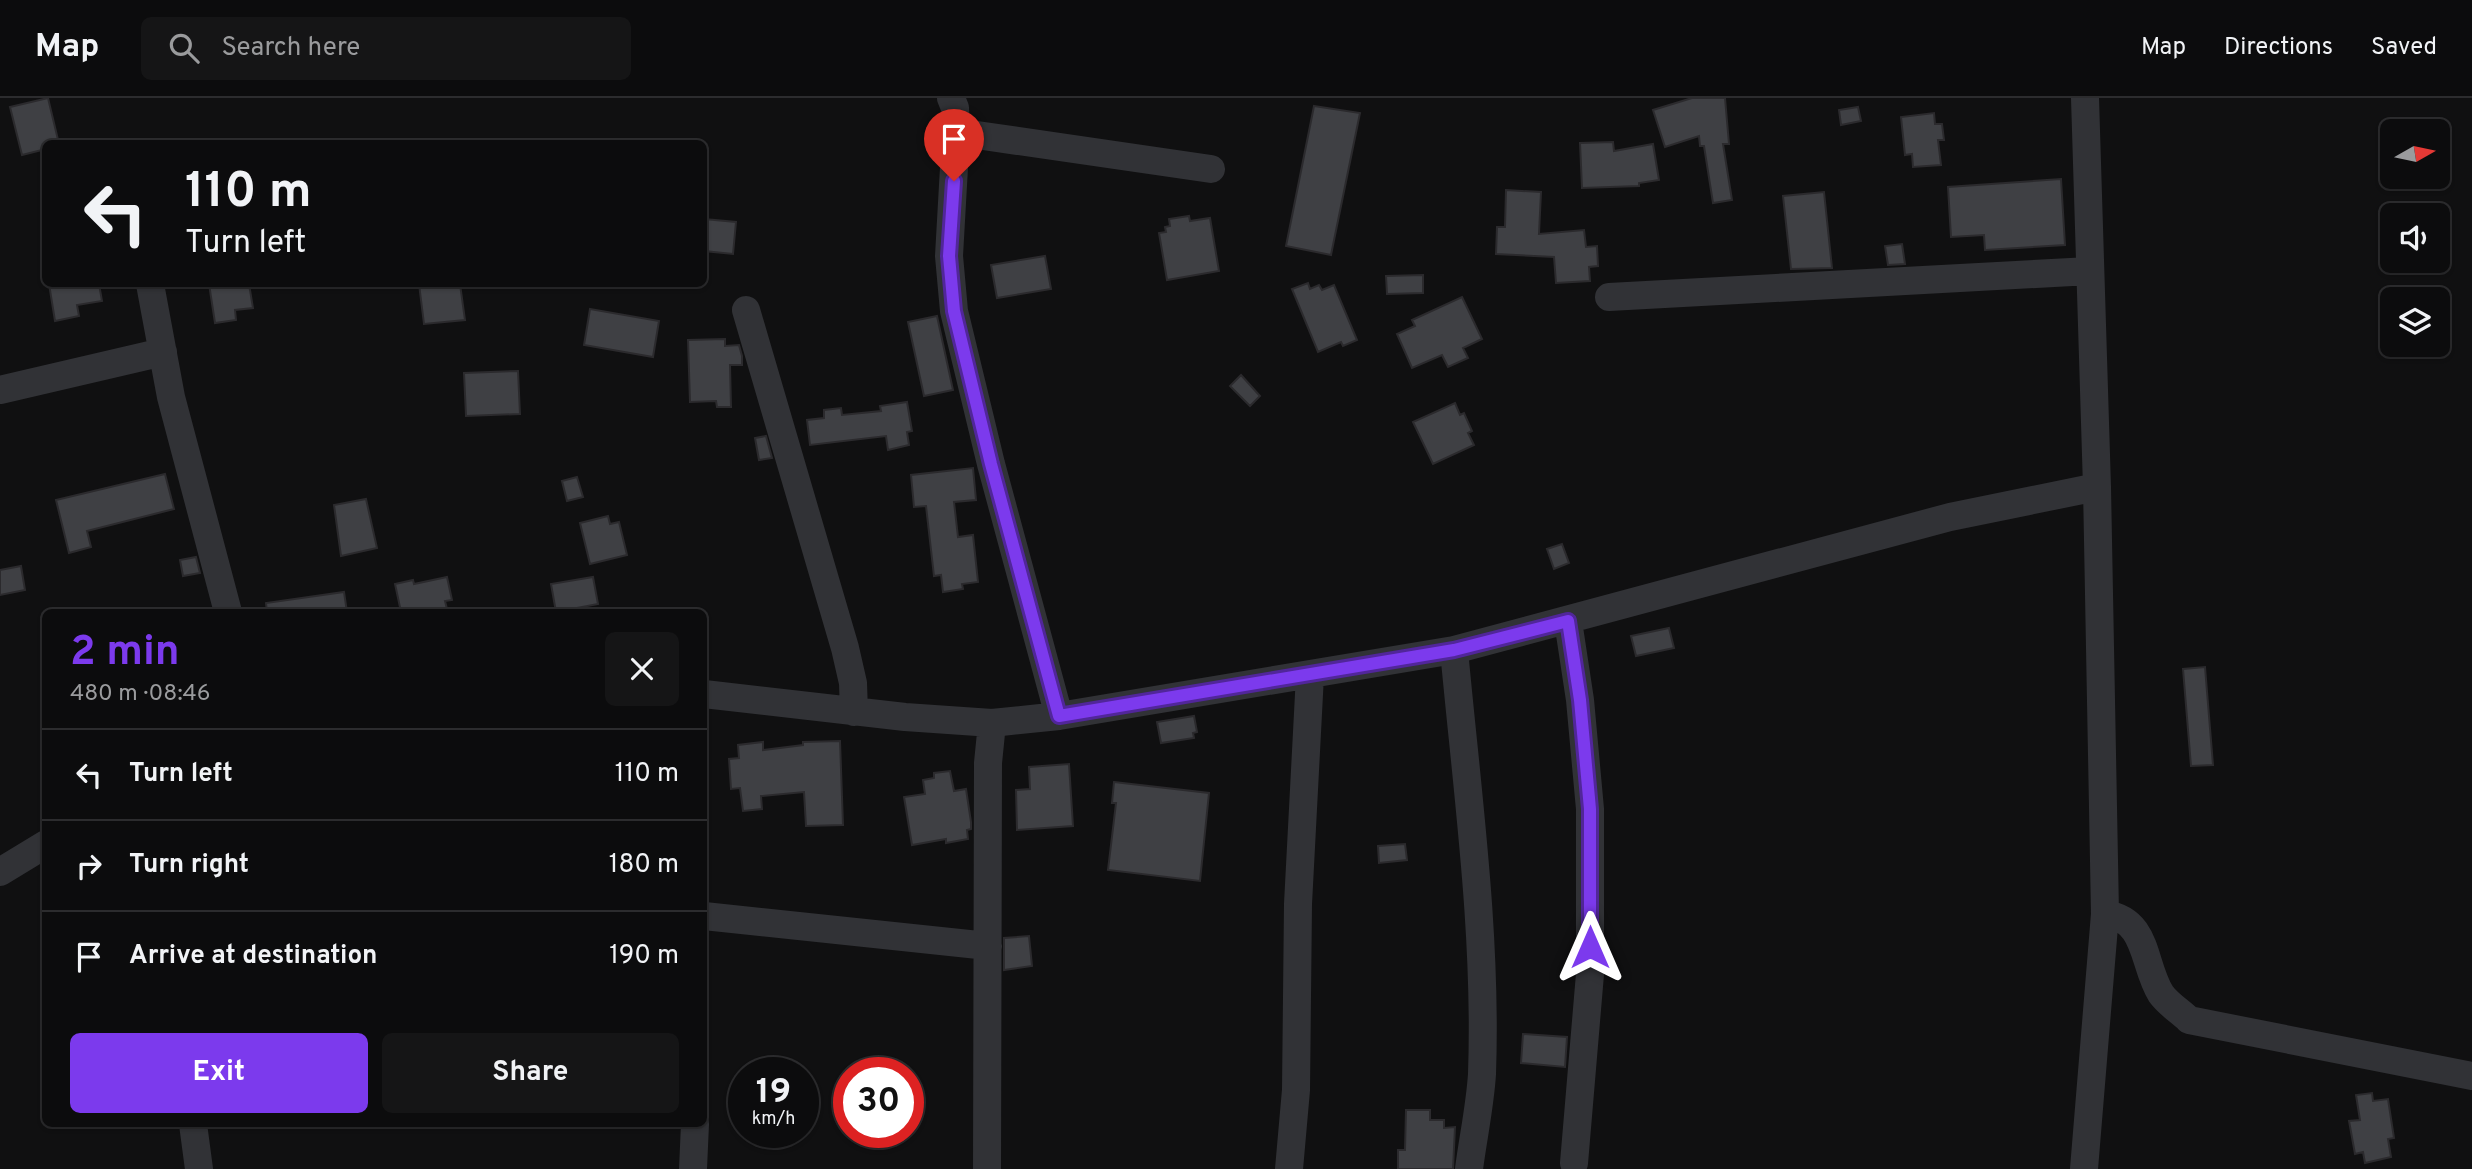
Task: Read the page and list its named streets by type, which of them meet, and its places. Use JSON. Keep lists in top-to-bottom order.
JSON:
{
  "north": "right",
  "page": {
    "header": "Map",
    "search": "Search here",
    "nav": ["Map", "Directions", "Saved"],
    "turn": ["110 m", "Turn left"],
    "heading": ["2 min", "480 m · 08:46"],
    "list": [
      {
        "name": "Turn left",
        "value": "110 m"
      },
      {
        "name": "Turn right",
        "value": "180 m"
      },
      {
        "name": "Arrive at destination",
        "value": "190 m"
      }
    ],
    "buttons": ["Exit", "Share"],
    "speed": "19 km/h",
    "limit": "30"
  }
}
